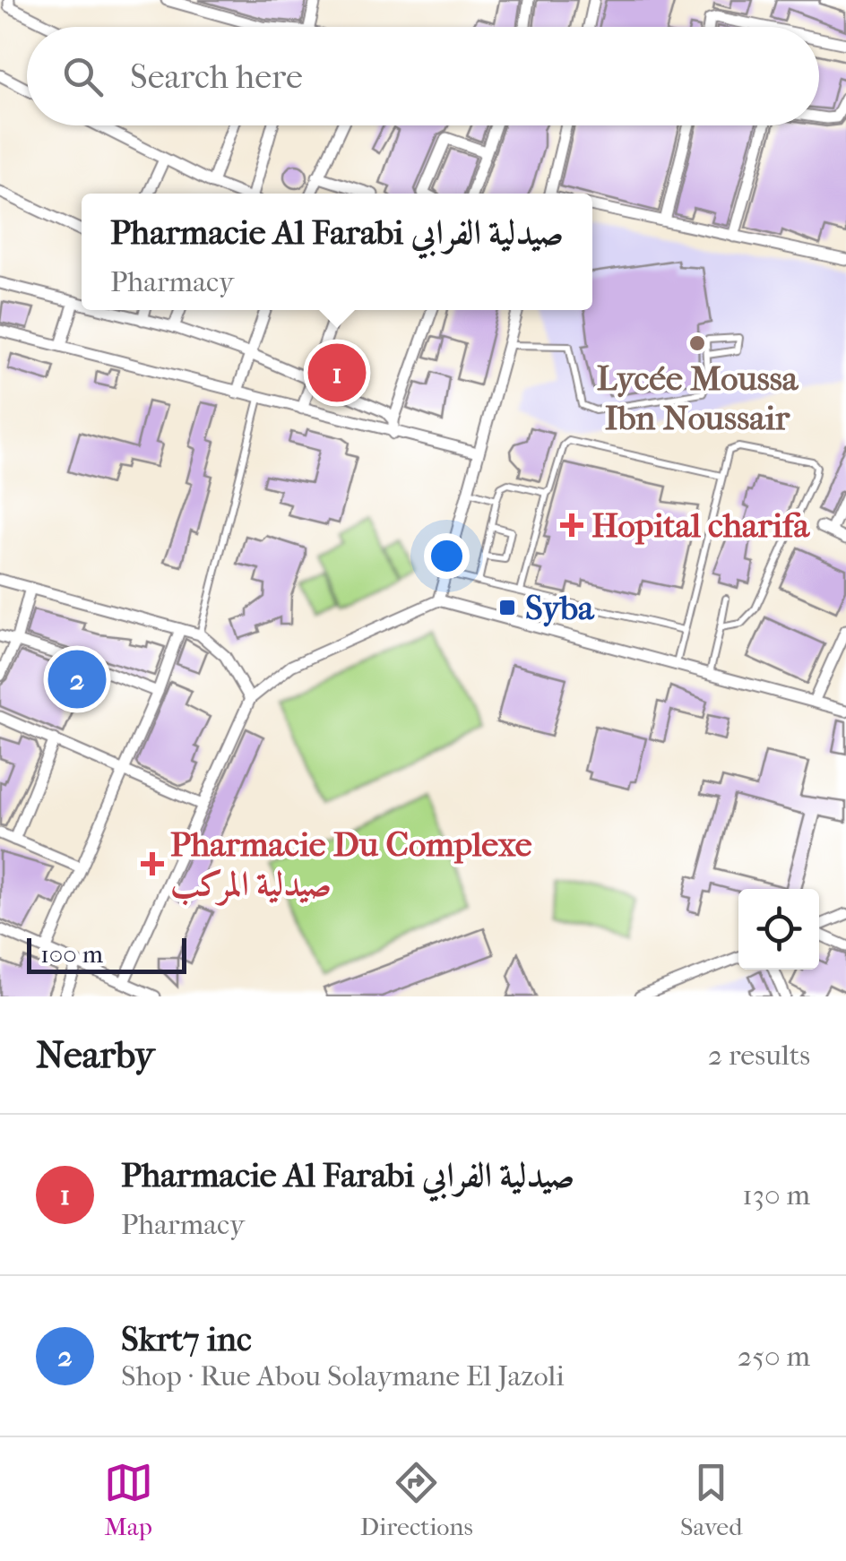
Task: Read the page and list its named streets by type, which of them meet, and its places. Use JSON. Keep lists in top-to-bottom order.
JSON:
{
  "places": {
    "other": ["Lycée Moussa Ibn Noussair"],
    "health": ["Hopital charifa", "Pharmacie Du Complexe صيدلية المركب"],
    "transit": ["Syba"]
  },
  "scale_bar": "100 m",
  "page": {
    "search": "Search here",
    "popup": ["Pharmacie Al Farabi صيدلية الفرابي", "Pharmacy"],
    "pins": ["1", "2"],
    "scale": "100 m",
    "heading": ["Nearby", "2 results"],
    "list": [
      {
        "mark": "1",
        "name": "Pharmacie Al Farabi صيدلية الفرابي",
        "note": "Pharmacy",
        "value": "130 m"
      },
      {
        "mark": "2",
        "name": "Skrt7 inc",
        "note": "Shop · Rue Abou Solaymane El Jazoli",
        "value": "250 m"
      }
    ],
    "nav": ["Map", "Directions", "Saved"]
  }
}
